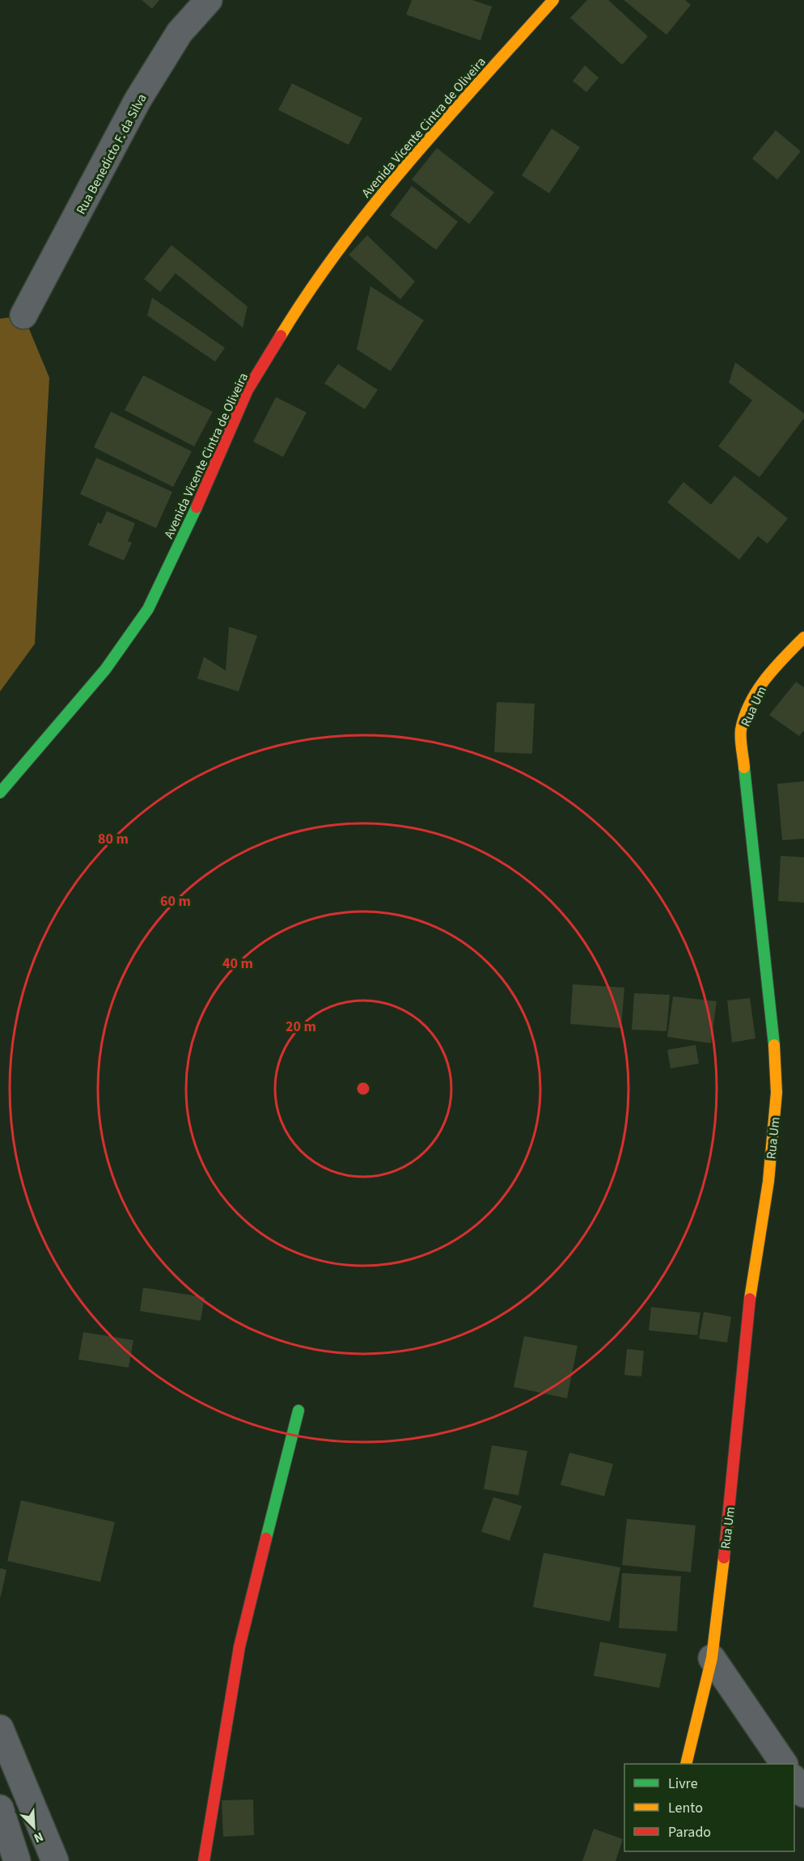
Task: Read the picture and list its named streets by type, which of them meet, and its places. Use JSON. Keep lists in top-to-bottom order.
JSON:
{
  "streets": {
    "street": ["Avenida Vicente Cintra de Oliveira", "Rua Benedicto F. da Silva", "Rua Um"]
  },
  "legend": ["Livre", "Lento", "Parado"],
  "north": "bottom right",
  "rings": [
    "80 m",
    "60 m",
    "40 m",
    "20 m"
  ]
}
